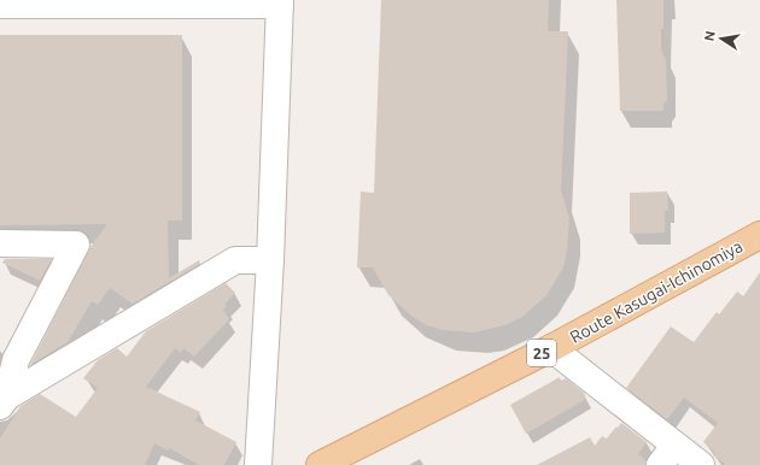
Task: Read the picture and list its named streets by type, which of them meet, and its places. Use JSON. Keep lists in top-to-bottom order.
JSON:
{
  "streets": {
    "main road": ["Route Kasugai-Ichinomiya", "25"]
  },
  "north": "left"
}
